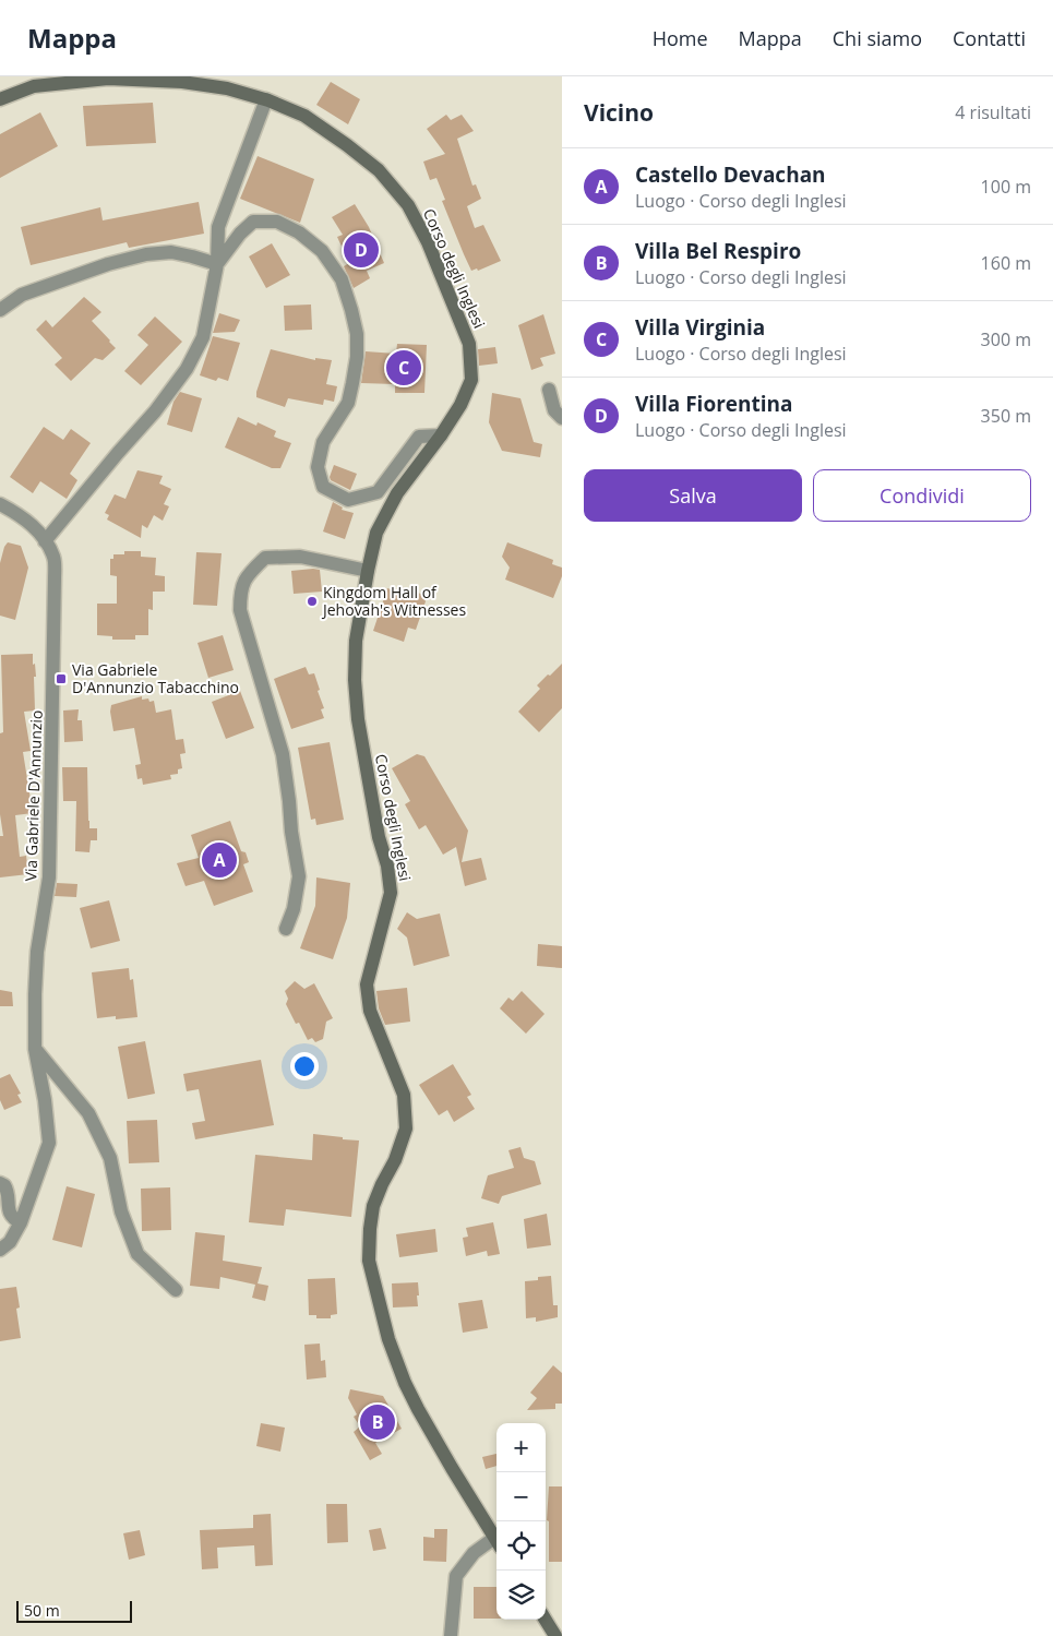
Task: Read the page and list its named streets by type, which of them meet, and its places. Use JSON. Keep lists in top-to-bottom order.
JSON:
{
  "streets": {
    "main road": ["Corso degli Inglesi"],
    "street": ["Via Gabriele D'Annunzio"]
  },
  "places": {
    "other": ["Kingdom Hall of Jehovah's Witnesses"],
    "transit": ["Via Gabriele D'Annunzio Tabacchino"]
  },
  "scale_bar": "50 m",
  "page": {
    "header": "Mappa",
    "nav": [
      "Home",
      "Mappa",
      "Chi siamo",
      "Contatti"
    ],
    "heading": ["Vicino", "4 risultati"],
    "list": [
      {
        "mark": "A",
        "name": "Castello Devachan",
        "note": "Luogo · Corso degli Inglesi",
        "value": "100 m"
      },
      {
        "mark": "B",
        "name": "Villa Bel Respiro",
        "note": "Luogo · Corso degli Inglesi",
        "value": "160 m"
      },
      {
        "mark": "C",
        "name": "Villa Virginia",
        "note": "Luogo · Corso degli Inglesi",
        "value": "300 m"
      },
      {
        "mark": "D",
        "name": "Villa Fiorentina",
        "note": "Luogo · Corso degli Inglesi",
        "value": "350 m"
      }
    ],
    "pins": [
      "D",
      "C",
      "A",
      "B"
    ],
    "buttons": ["Salva", "Condividi"],
    "map_buttons": ["+", "−"],
    "scale": "50 m"
  }
}
